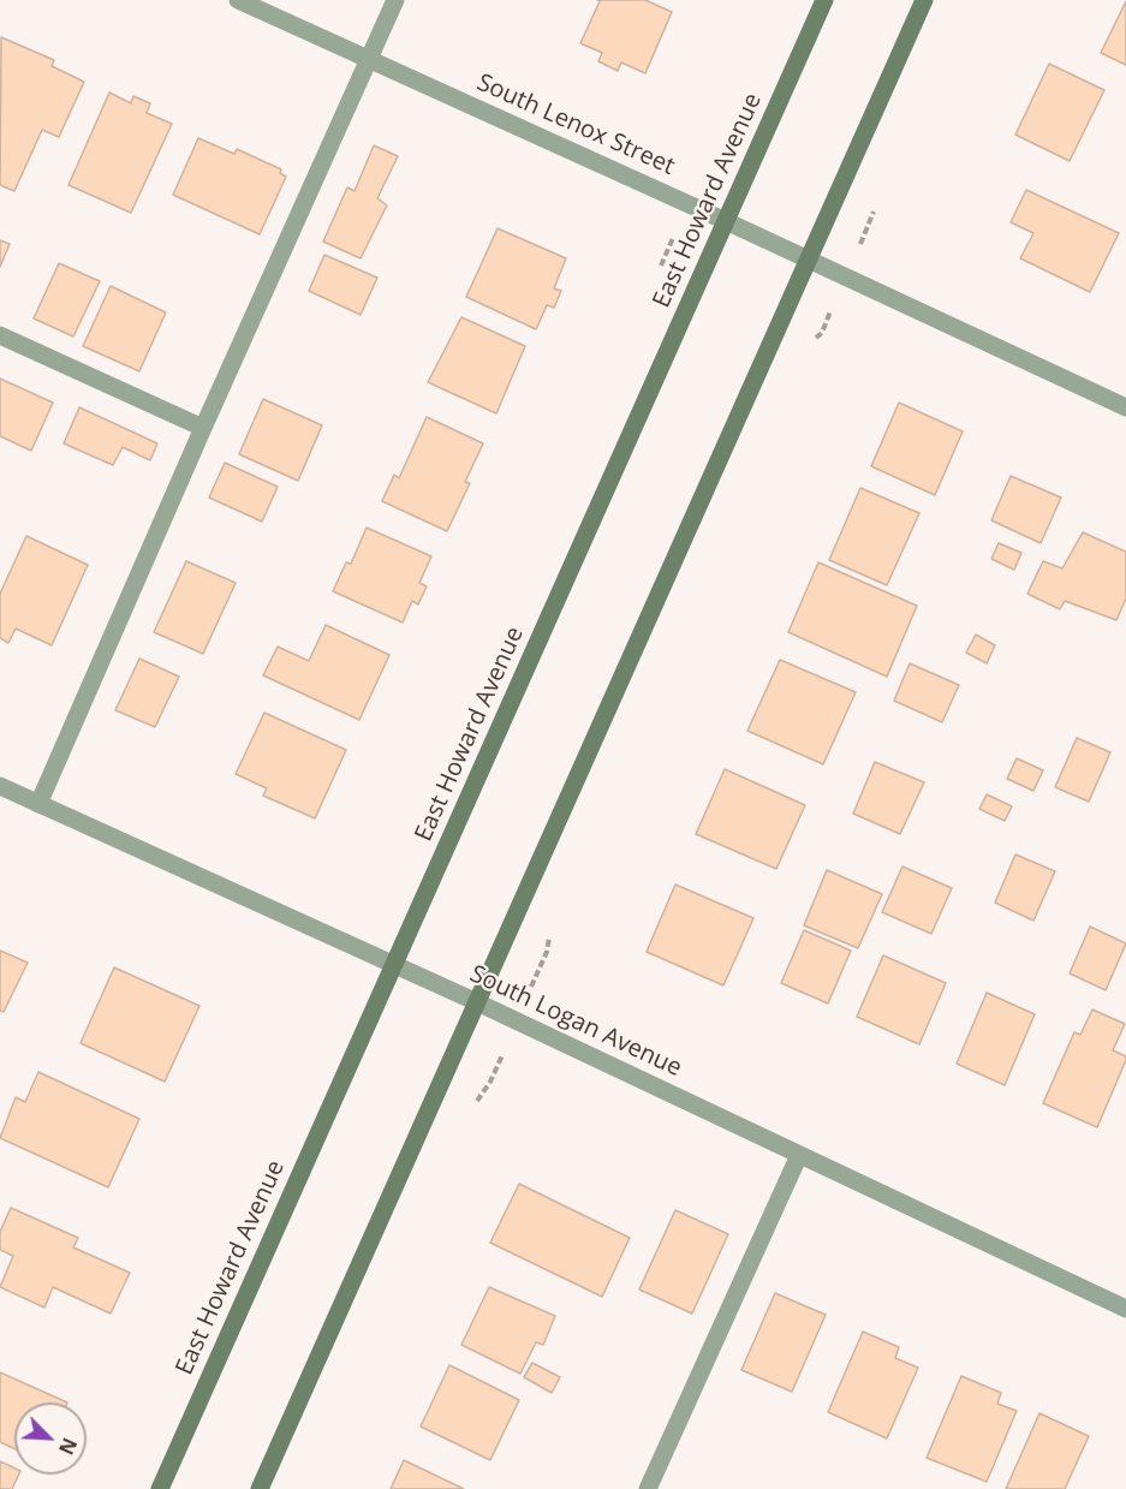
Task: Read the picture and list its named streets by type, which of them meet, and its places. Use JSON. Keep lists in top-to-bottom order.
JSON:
{
  "streets": {
    "main road": ["East Howard Avenue"],
    "street": ["South Lenox Street", "South Logan Avenue"]
  },
  "crossings": [
    ["South Lenox Street", "East Howard Avenue"],
    ["East Howard Avenue", "South Logan Avenue"]
  ],
  "north": "bottom right"
}
